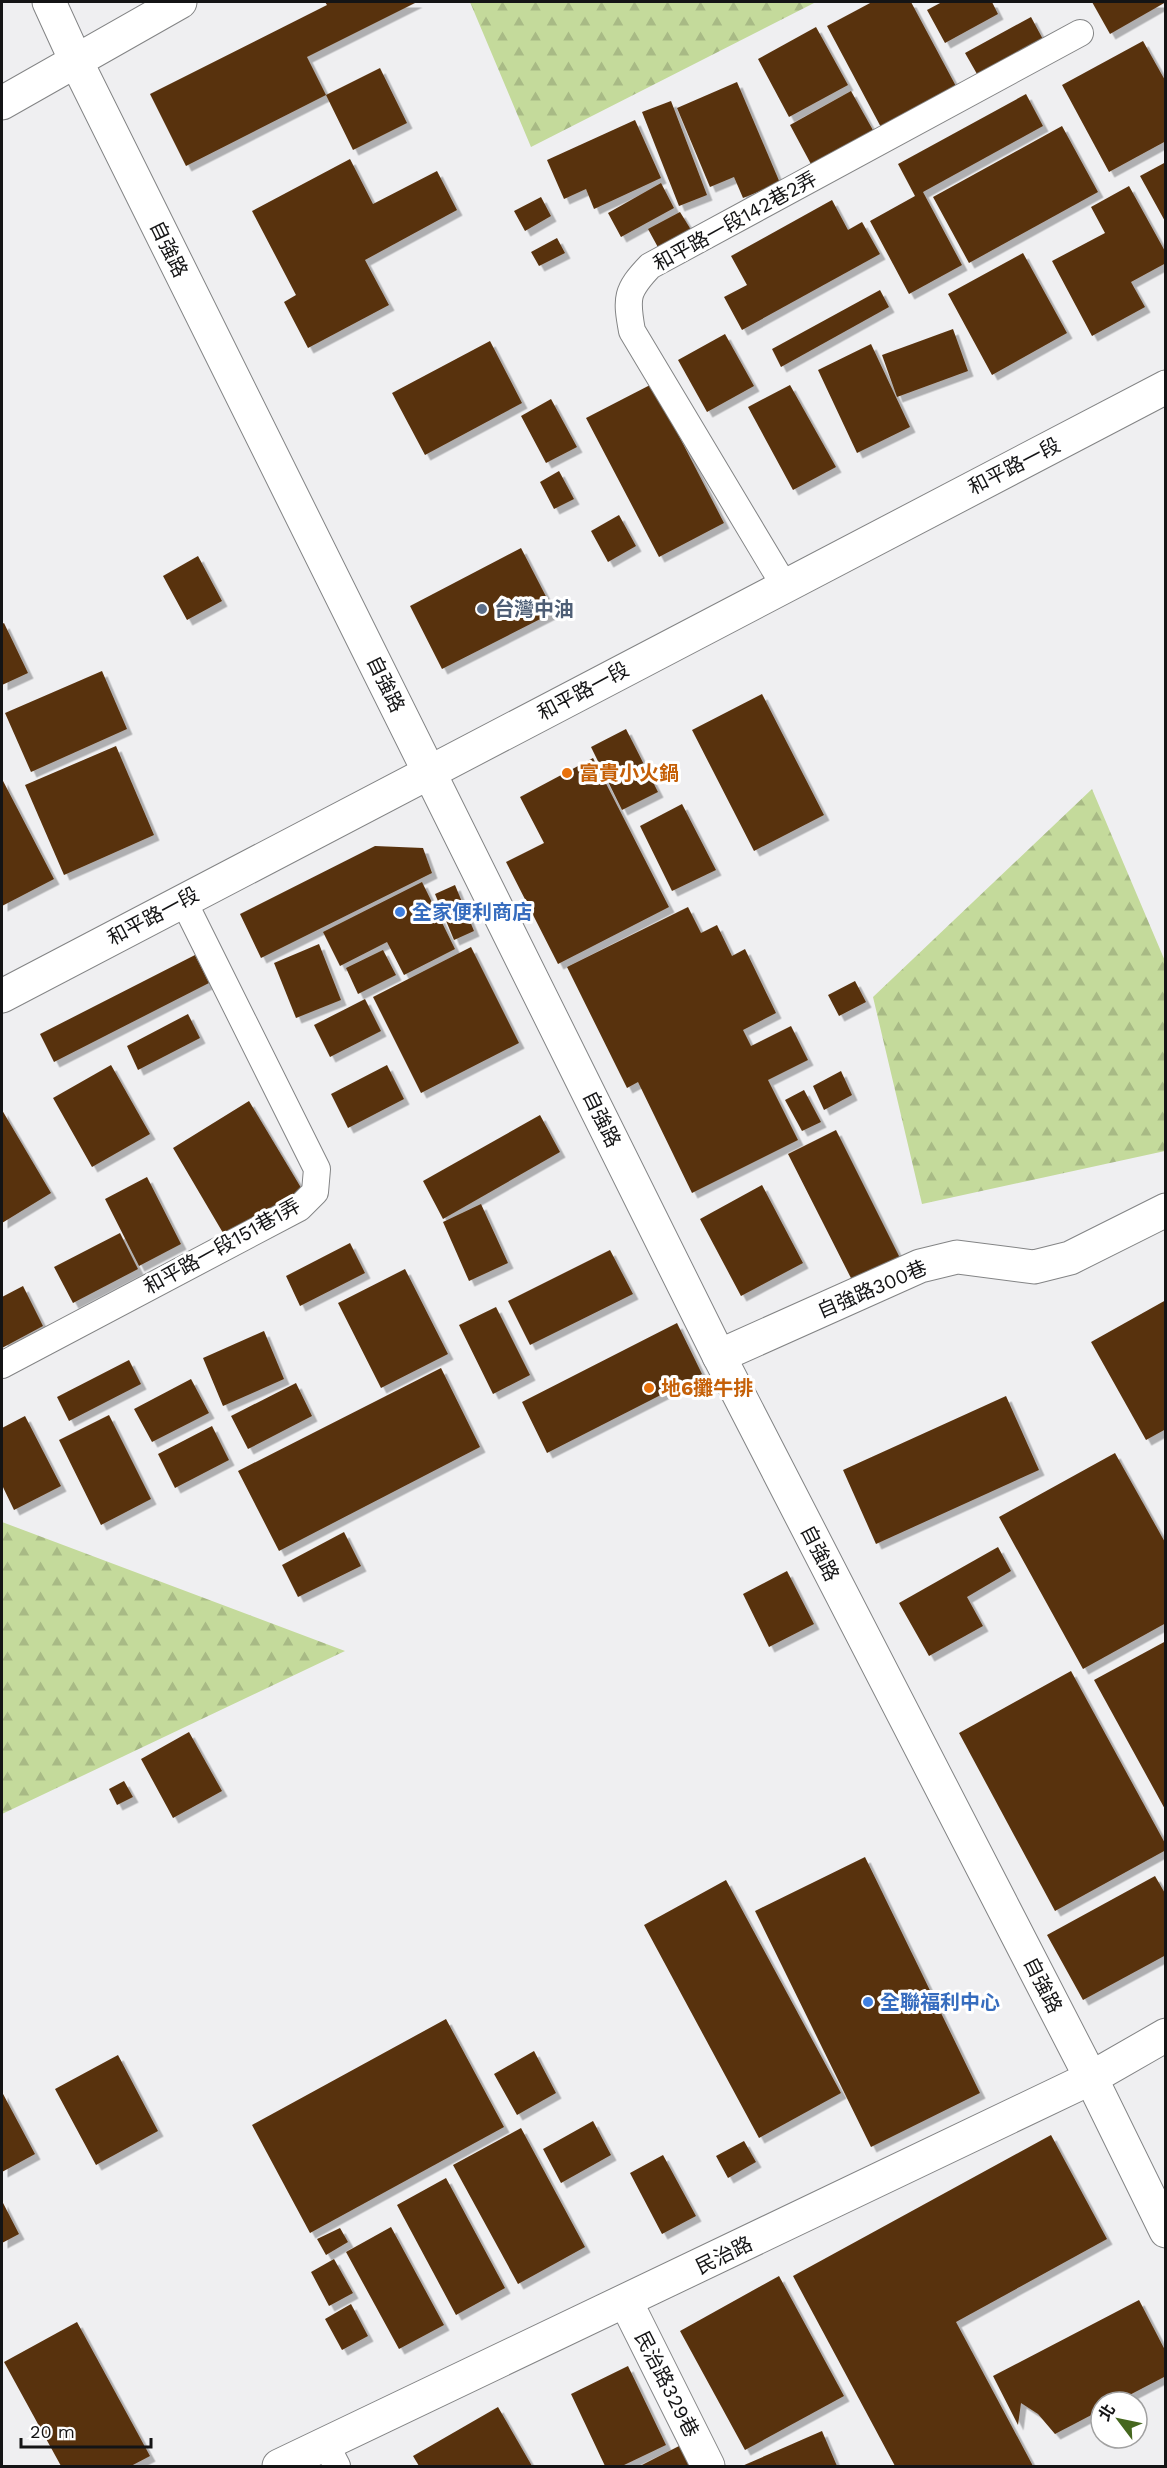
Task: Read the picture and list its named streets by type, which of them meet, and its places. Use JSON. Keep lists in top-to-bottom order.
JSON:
{
  "streets": {
    "street": [
      "自強路",
      "和平路一段",
      "自強路300巷",
      "民治路",
      "民治路329巷"
    ],
    "lane": ["和平路一段142巷2弄", "和平路一段151巷1弄"]
  },
  "crossings": [
    ["和平路一段142巷2弄", "和平路一段"],
    ["自強路", "和平路一段"],
    ["自強路", "自強路300巷"],
    ["自強路", "民治路"],
    ["和平路一段", "和平路一段151巷1弄"],
    ["民治路", "民治路329巷"]
  ],
  "places": [
    "台灣中油",
    "富貴小火鍋",
    "全家便利商店",
    "地6攤牛排",
    "全聯福利中心"
  ],
  "scale_bar": "20 m",
  "north": "top left"
}
